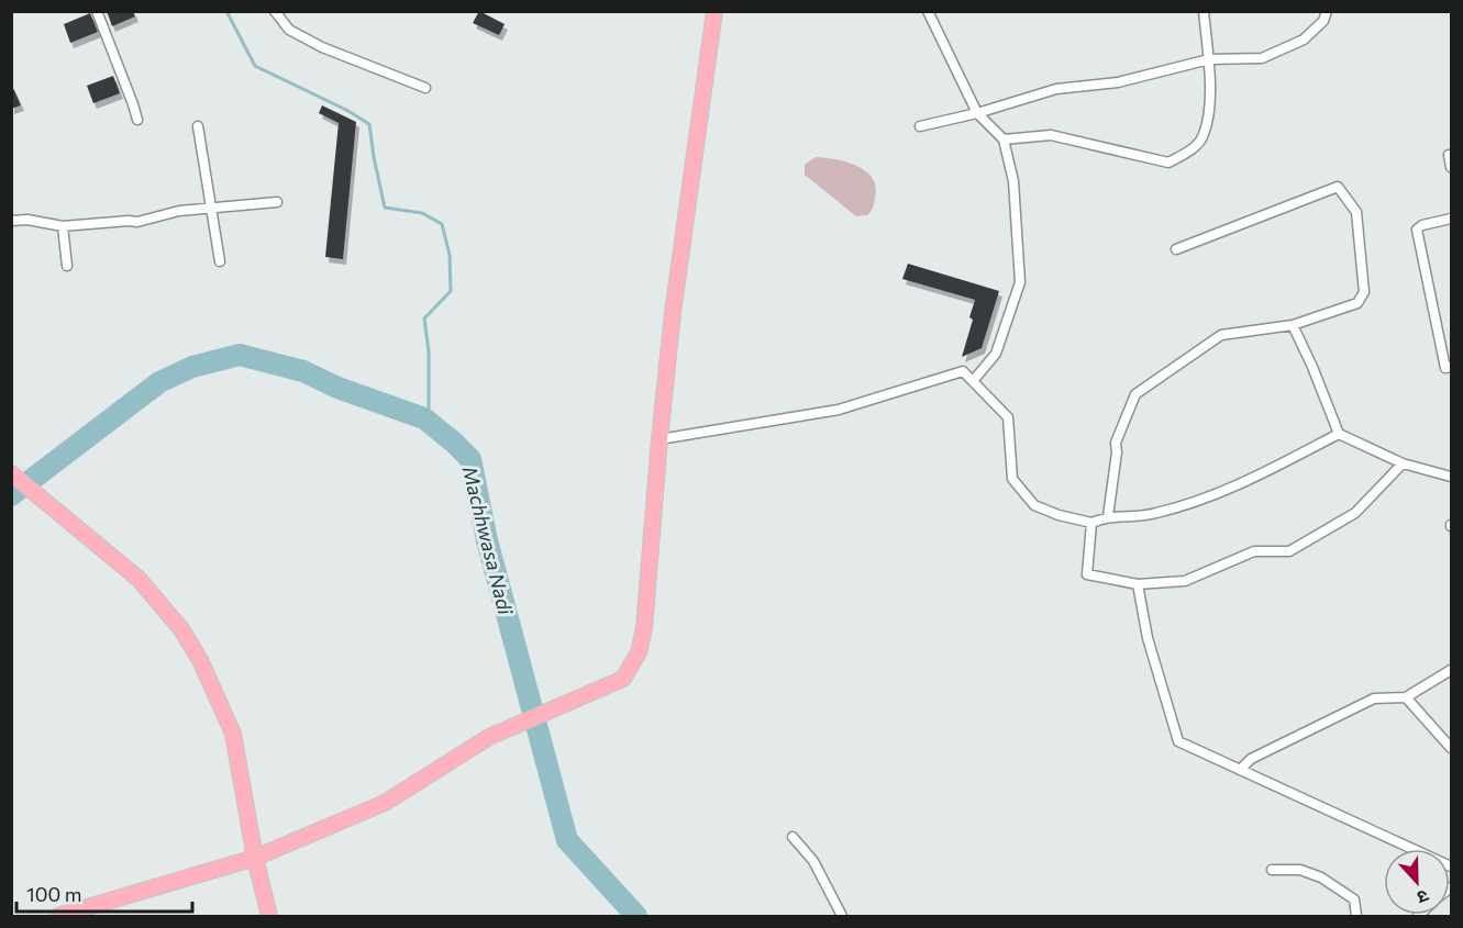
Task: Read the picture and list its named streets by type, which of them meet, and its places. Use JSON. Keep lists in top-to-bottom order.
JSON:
{
  "water": ["Machhwasa Nadi"],
  "scale_bar": "100 m",
  "north": "bottom"
}
